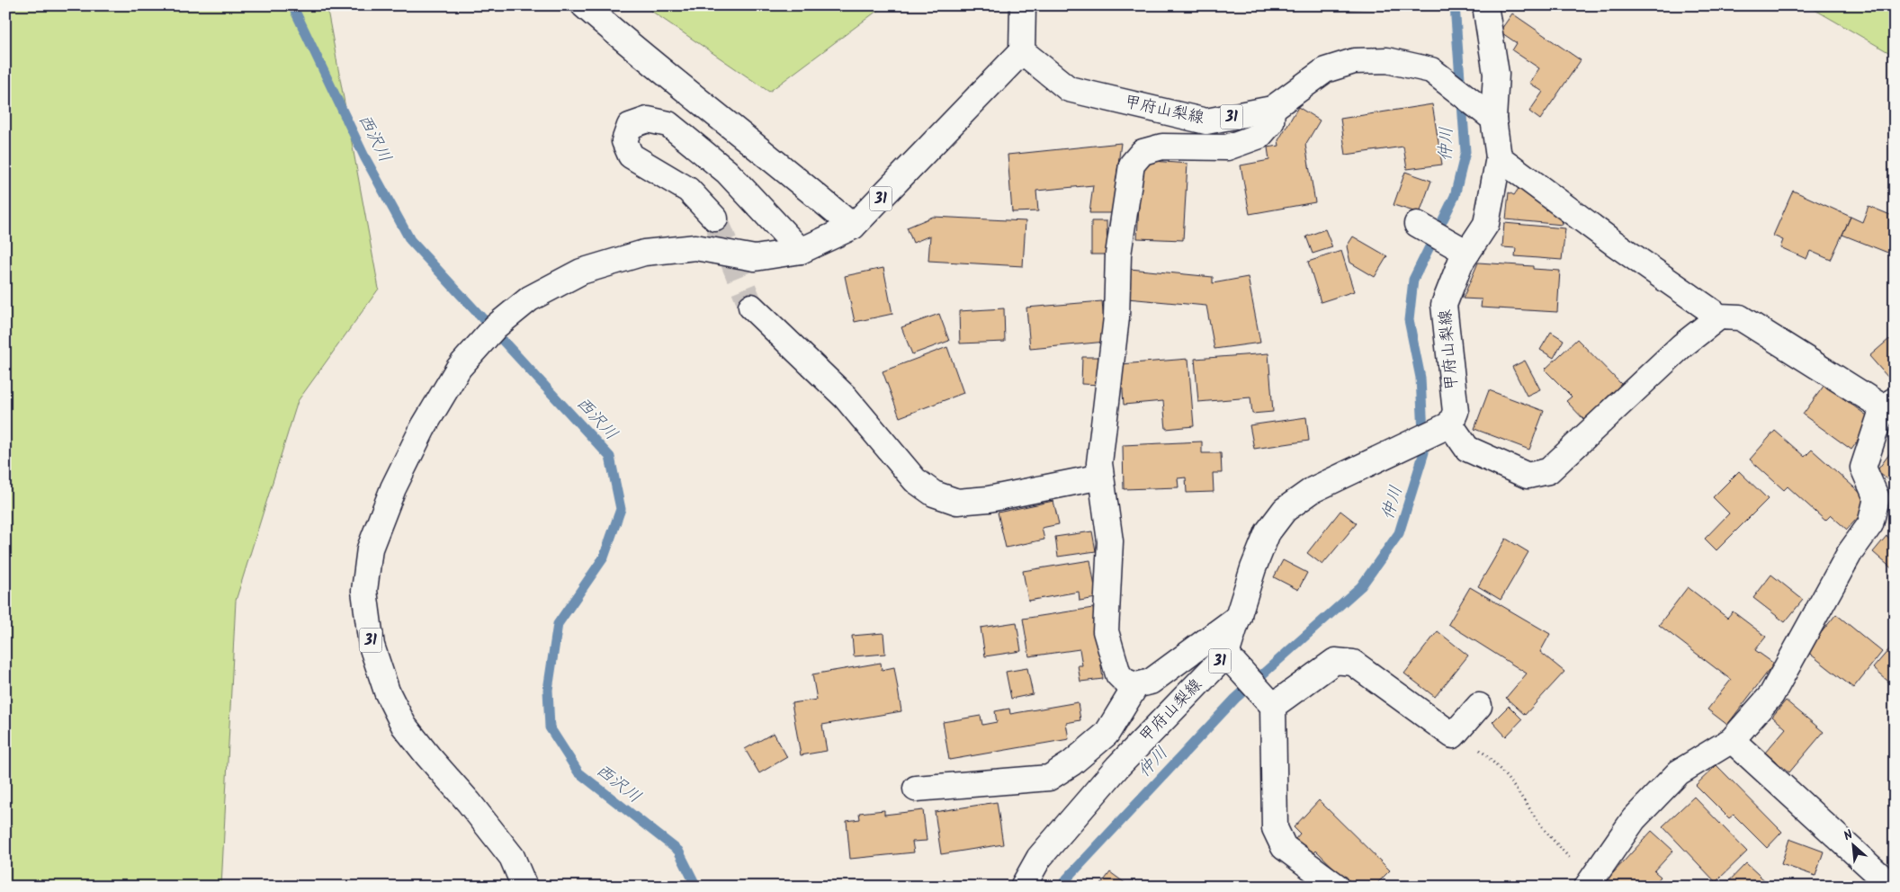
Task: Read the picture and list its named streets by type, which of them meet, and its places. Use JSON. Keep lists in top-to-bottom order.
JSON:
{
  "streets": {
    "main road": ["甲府山梨線", "31"]
  },
  "crossings": [
    ["甲府山梨線", "31"]
  ],
  "water": ["西沢川", "仲川"],
  "north": "top left"
}
